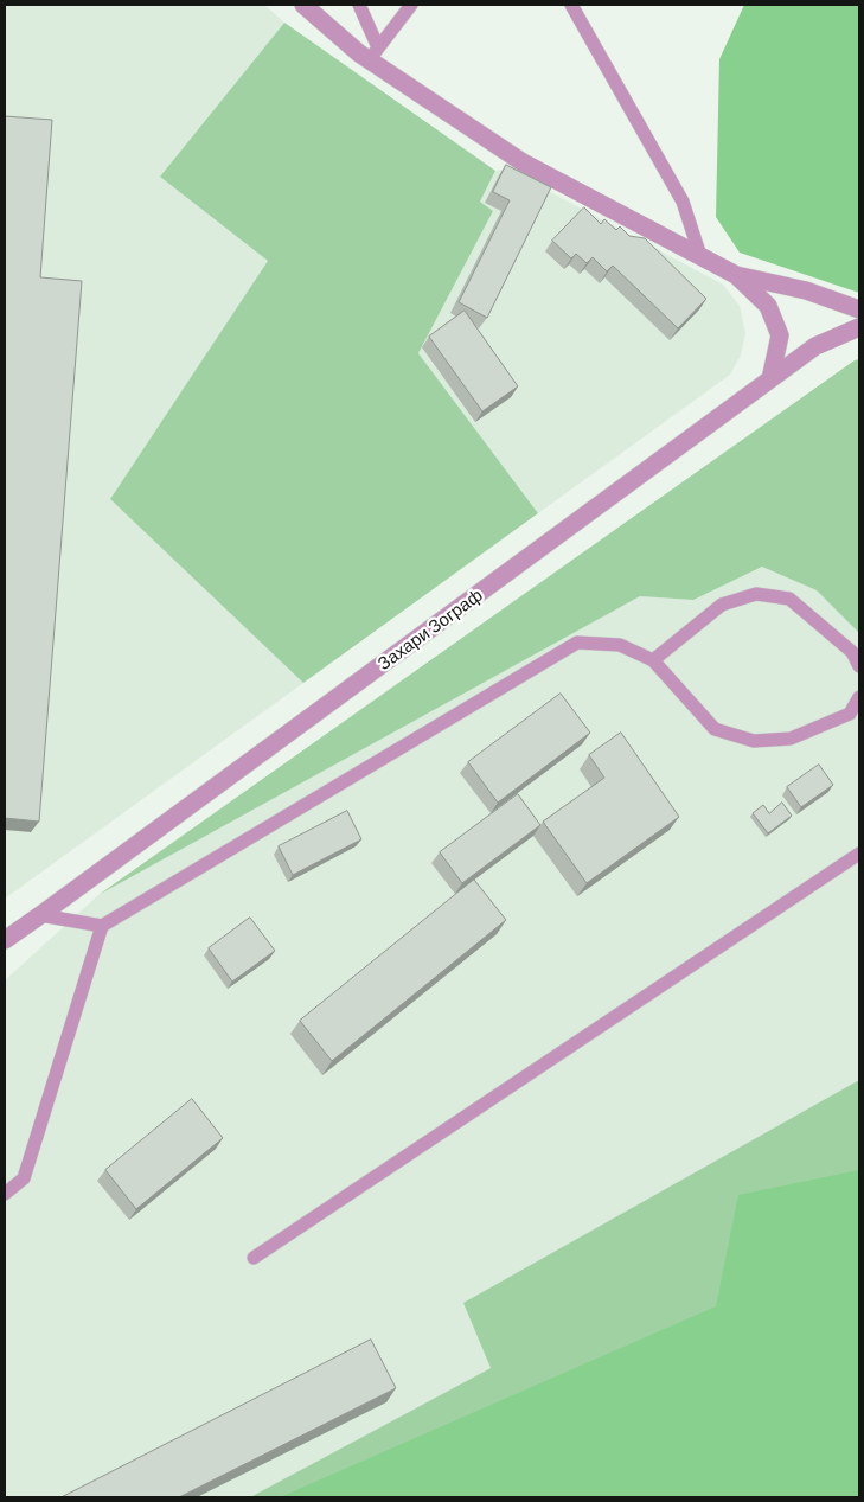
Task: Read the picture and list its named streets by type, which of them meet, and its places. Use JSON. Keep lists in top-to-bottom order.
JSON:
{
  "streets": {
    "street": ["Захари Зограф"]
  }
}
